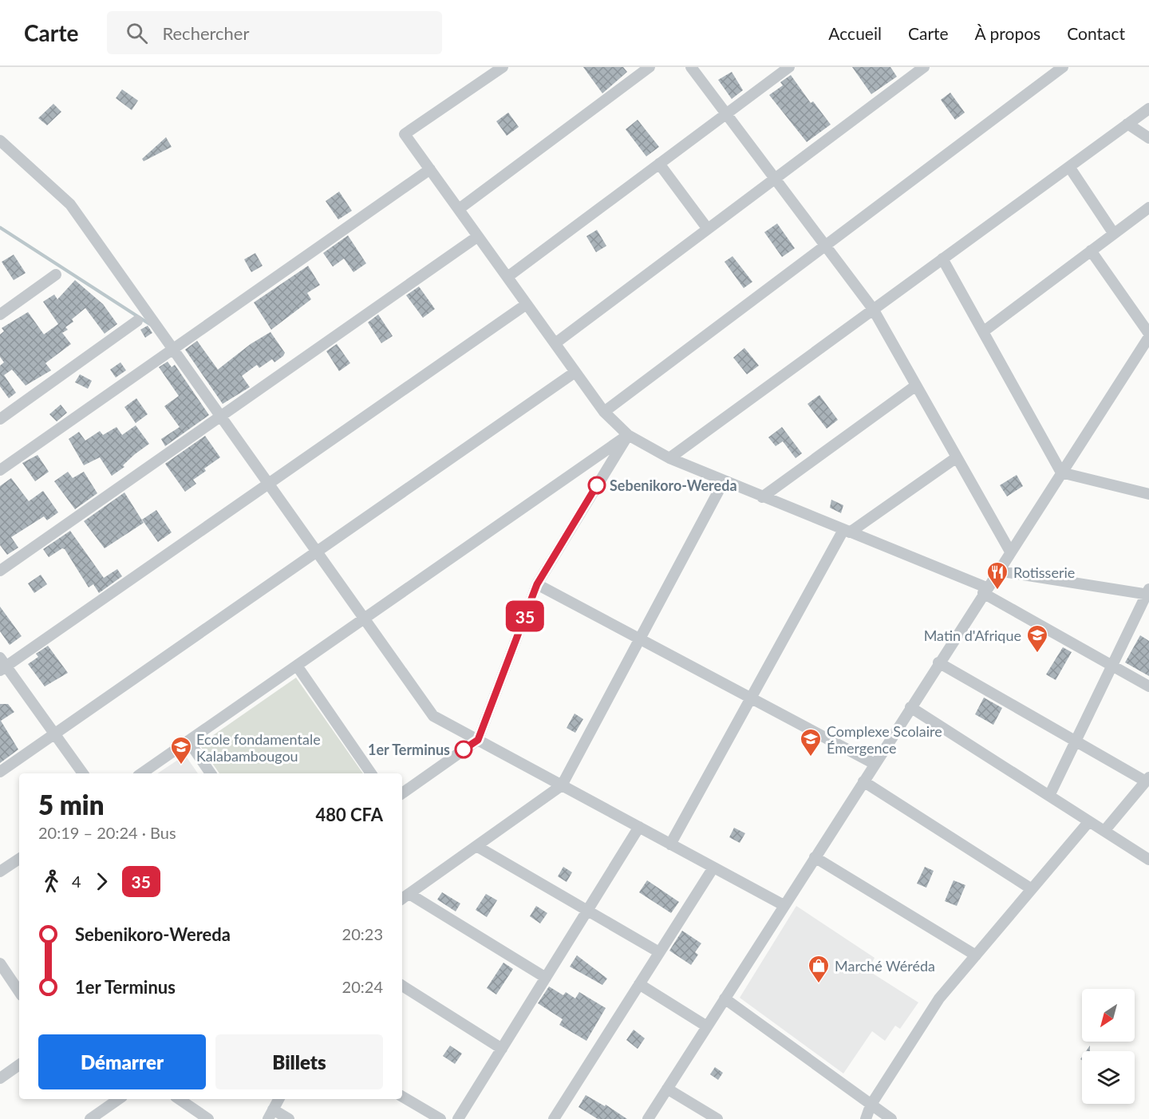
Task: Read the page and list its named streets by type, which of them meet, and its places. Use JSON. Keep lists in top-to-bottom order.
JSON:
{
  "places": {
    "other": ["Sebenikoro-Wereda", "1er Terminus"],
    "restaurant": ["Rotisserie"],
    "school or university": ["Matin d'Afrique", "Complexe Scolaire Émergence", "Ecole fondamentale Kalabambougou"],
    "shop": ["Marché Wéréda"]
  },
  "lines": ["bus line 35"],
  "north": "bottom left",
  "page": {
    "header": "Carte",
    "search": "Rechercher",
    "nav": [
      "Accueil",
      "Carte",
      "À propos",
      "Contact"
    ],
    "on_map": "35",
    "heading": ["5 min", "20:19 – 20:24 · Bus", "480 CFA"],
    "legs": ["4", "35"],
    "list": [
      {
        "name": "Sebenikoro-Wereda",
        "value": "20:23"
      },
      {
        "name": "1er Terminus",
        "value": "20:24"
      }
    ],
    "buttons": ["Démarrer", "Billets"]
  }
}
